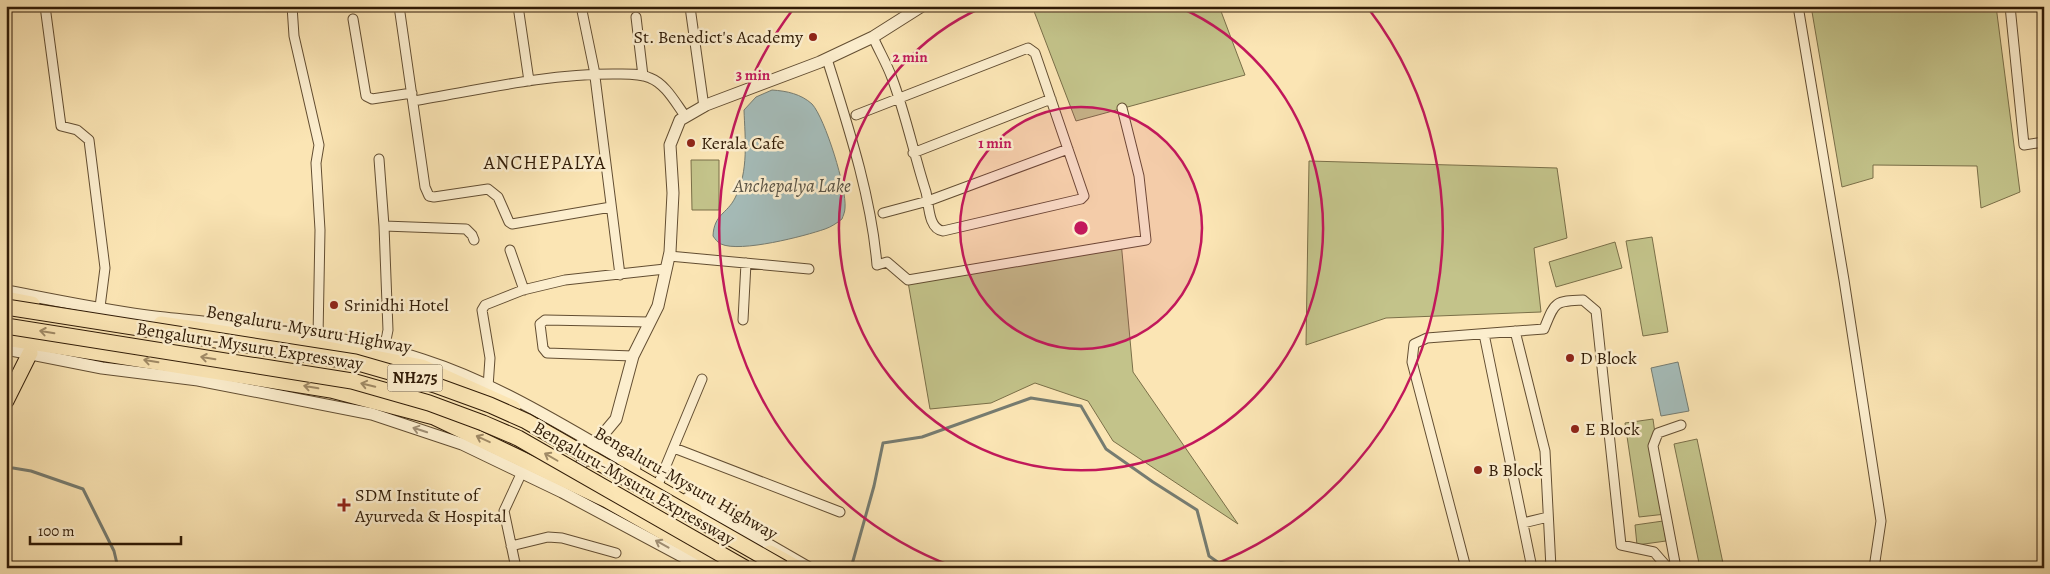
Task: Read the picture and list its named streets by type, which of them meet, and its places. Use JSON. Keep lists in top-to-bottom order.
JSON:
{
  "streets": {
    "highway": ["Bengaluru-Mysuru Highway", "Bengaluru-Mysuru Expressway", "NH275"]
  },
  "crossings": [
    ["Bengaluru-Mysuru Highway", "NH275"]
  ],
  "districts": ["ANCHEPALYA"],
  "water": ["Anchepalya Lake"],
  "places": {
    "other": [
      "St. Benedict's Academy",
      "Kerala Cafe",
      "Srinidhi Hotel",
      "D Block",
      "E Block",
      "B Block"
    ],
    "health": ["SDM Institute of Ayurveda & Hospital"]
  },
  "scale_bar": "100 m",
  "rings": ["2 min", "3 min", "1 min"]
}
